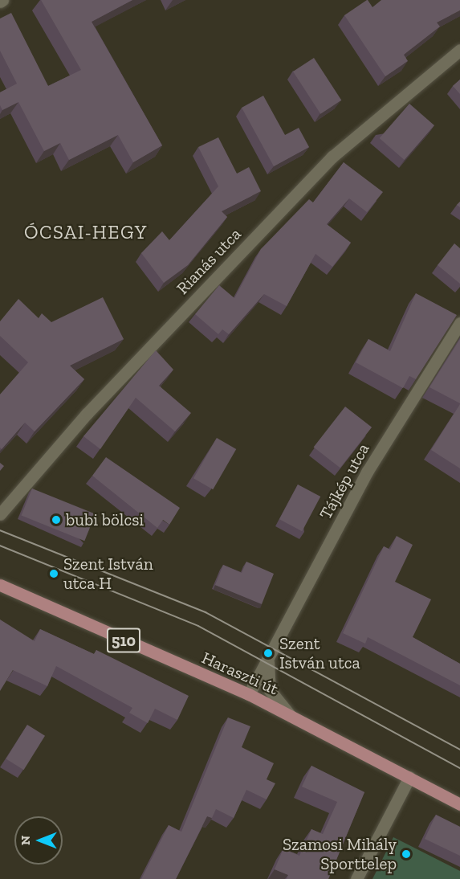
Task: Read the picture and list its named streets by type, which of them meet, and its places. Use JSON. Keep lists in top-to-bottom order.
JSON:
{
  "streets": {
    "main road": ["510", "Haraszti út"],
    "street": ["Rianás utca", "Tájkép utca"]
  },
  "crossings": [
    ["Tájkép utca", "Haraszti út"]
  ],
  "districts": ["ÓCSAI-HEGY"],
  "places": [
    "bubi bölcsi",
    "Szent István utca H",
    "Szent István utca",
    "Szamosi Mihály Sporttelep"
  ],
  "north": "left"
}
